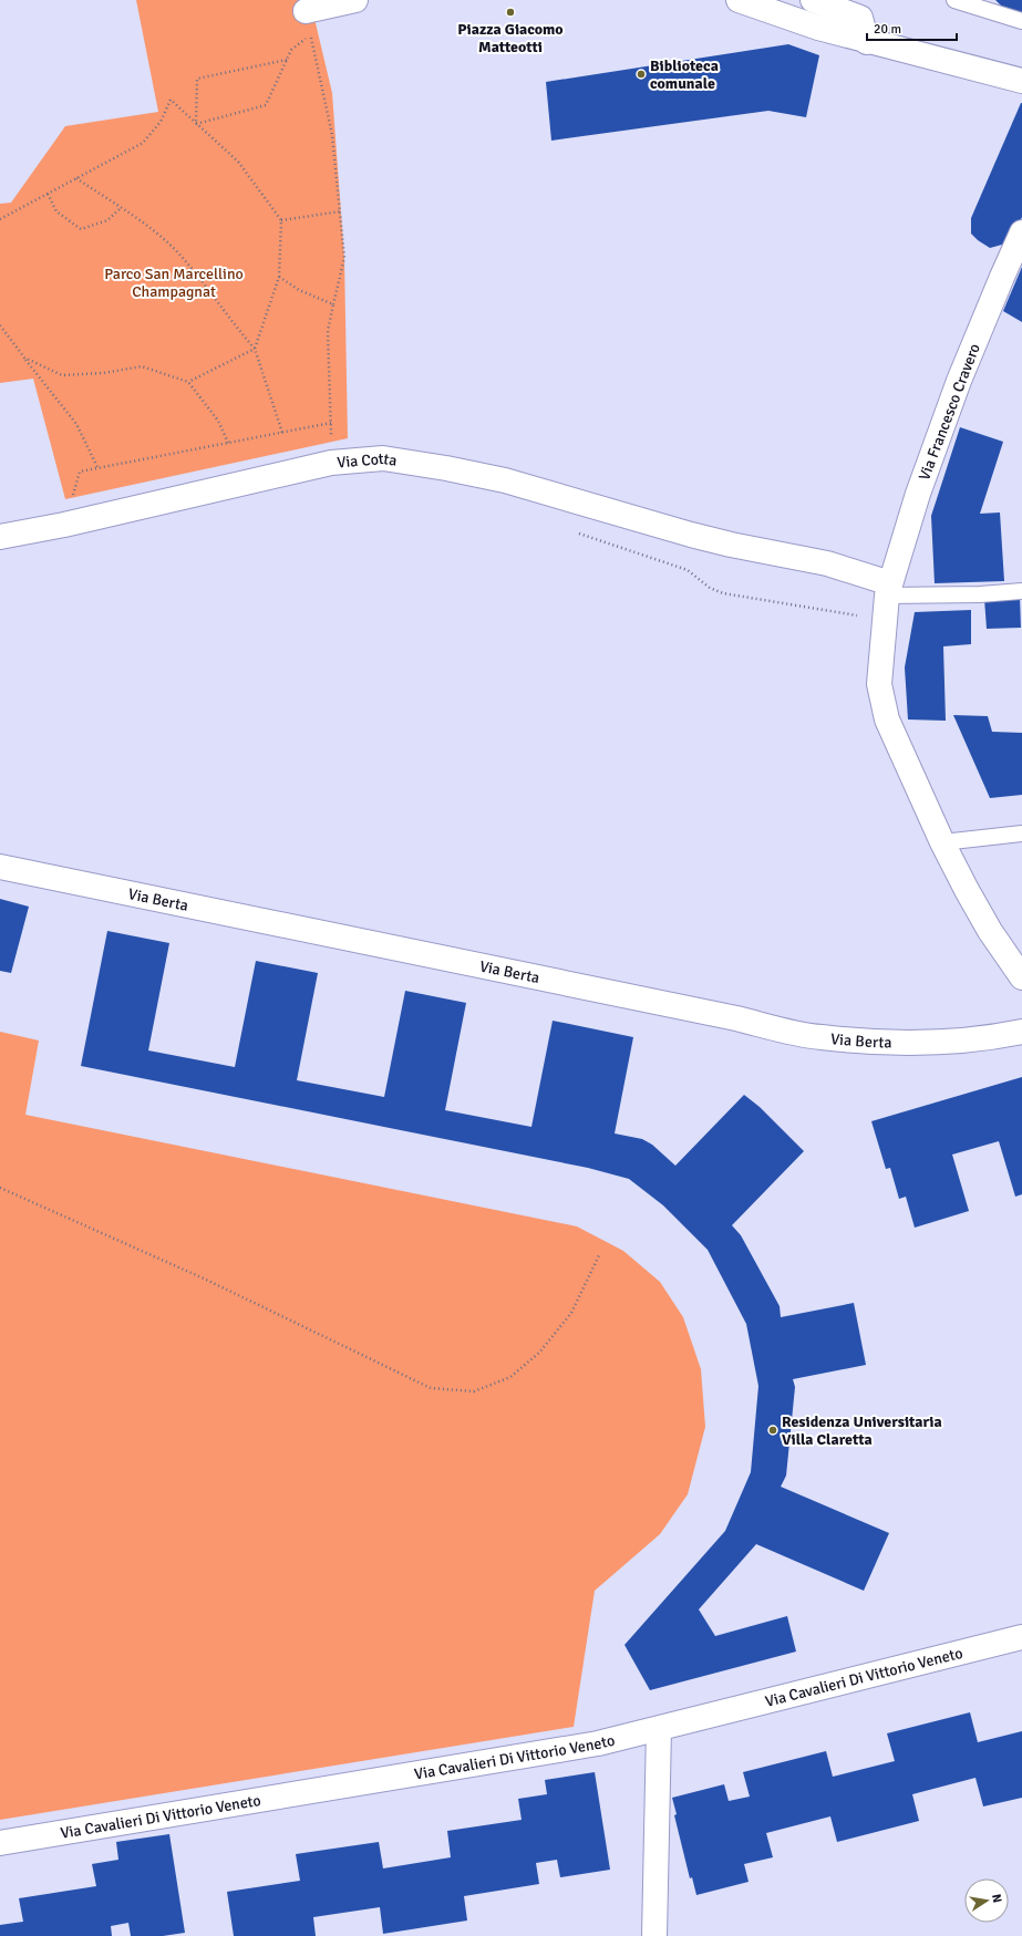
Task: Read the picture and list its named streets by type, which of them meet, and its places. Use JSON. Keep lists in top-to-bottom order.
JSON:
{
  "streets": {
    "street": [
      "Via Francesco Cravero",
      "Via Cotta",
      "Via Berta",
      "Via Cavalieri Di Vittorio Veneto"
    ]
  },
  "crossings": [
    ["Via Francesco Cravero", "Via Cotta"]
  ],
  "parks": ["Parco San Marcellino Champagnat"],
  "places": ["Piazza Giacomo Matteotti", "Biblioteca comunale", "Residenza Universitaria Villa Claretta"],
  "scale_bar": "20 m",
  "north": "right"
}
